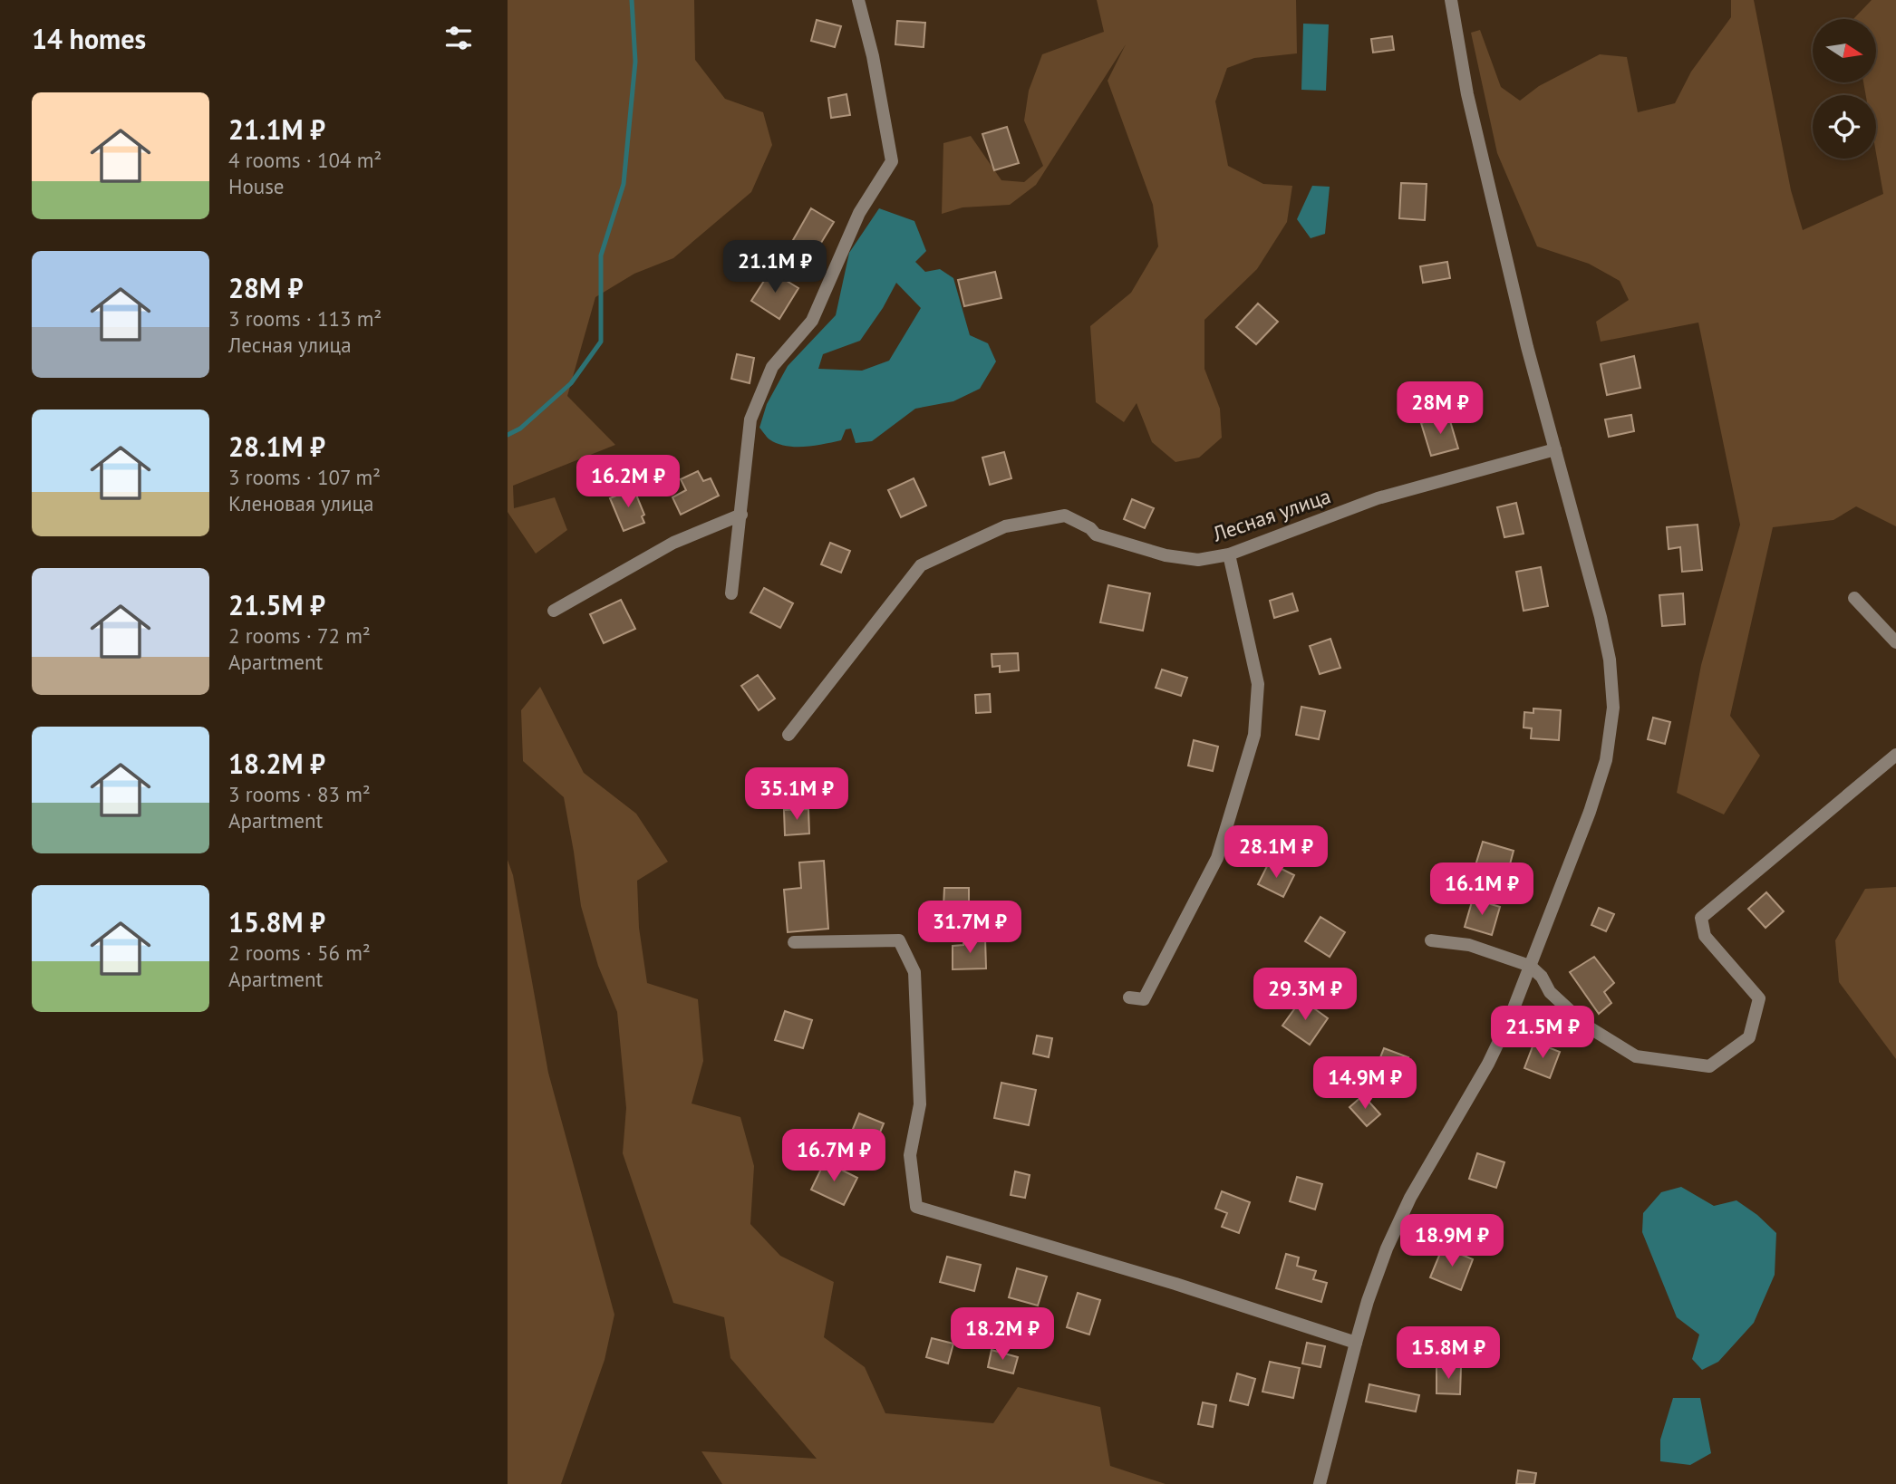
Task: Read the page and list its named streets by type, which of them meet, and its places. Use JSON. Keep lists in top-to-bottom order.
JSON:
{
  "streets": {
    "street": ["Лесная улица"]
  },
  "north": "right",
  "page": {
    "heading": "14 homes",
    "list": [
      {
        "name": "21.1M ₽",
        "note": "4 rooms · 104 m² · House"
      },
      {
        "name": "28M ₽",
        "note": "3 rooms · 113 m² · Лесная улица"
      },
      {
        "name": "28.1M ₽",
        "note": "3 rooms · 107 m² · Кленовая улица"
      },
      {
        "name": "21.5M ₽",
        "note": "2 rooms · 72 m² · Apartment"
      },
      {
        "name": "18.2M ₽",
        "note": "3 rooms · 83 m² · Apartment"
      },
      {
        "name": "15.8M ₽",
        "note": "2 rooms · 56 m² · Apartment"
      }
    ],
    "price": [
      "21.1M ₽",
      "28M ₽",
      "16.2M ₽",
      "35.1M ₽",
      "28.1M ₽",
      "16.1M ₽",
      "31.7M ₽",
      "29.3M ₽",
      "21.5M ₽",
      "14.9M ₽",
      "16.7M ₽",
      "18.9M ₽",
      "18.2M ₽",
      "15.8M ₽"
    ]
  }
}
